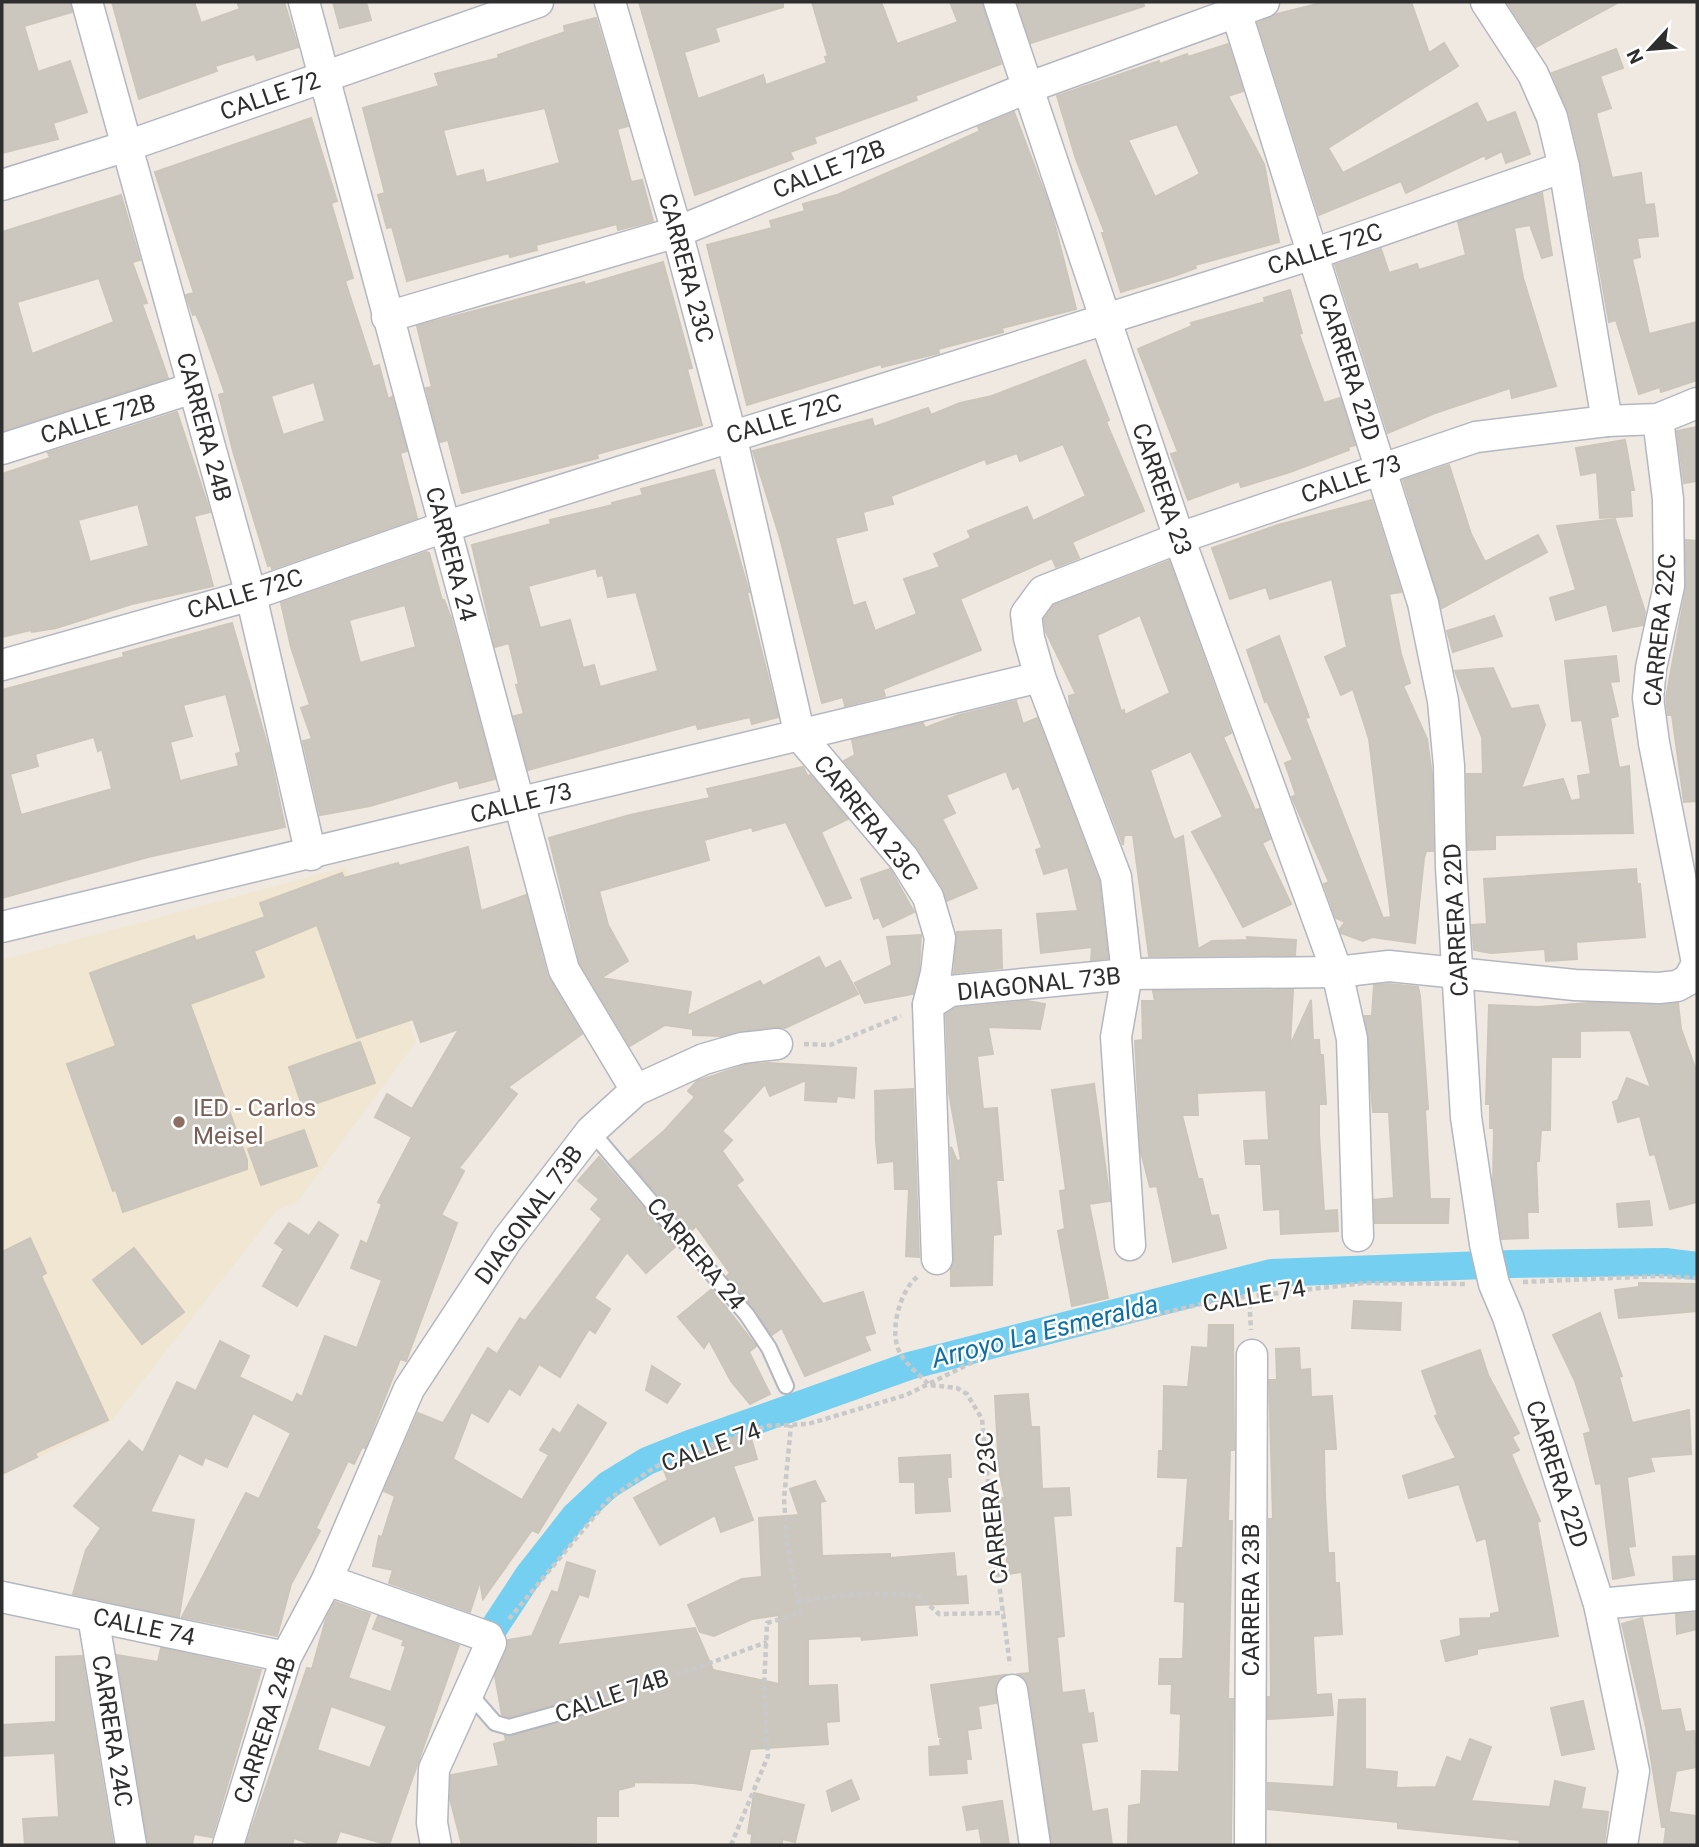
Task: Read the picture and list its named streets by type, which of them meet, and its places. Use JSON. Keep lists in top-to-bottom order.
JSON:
{
  "streets": {
    "street": [
      "CALLE 72",
      "CALLE 72B",
      "CALLE 72C",
      "CARRERA 23C",
      "CARRERA 22D",
      "CARRERA 24B",
      "CALLE 73",
      "CARRERA 23",
      "CARRERA 24",
      "CARRERA 22C",
      "DIAGONAL 73B",
      "CALLE 74",
      "CARRERA 23B",
      "CARRERA 24C"
    ],
    "lane": ["CALLE 74B"]
  },
  "crossings": [
    ["CALLE 72", "CARRERA 24B"],
    ["CALLE 72", "CARRERA 24"],
    ["CALLE 72B", "CARRERA 23C"],
    ["CALLE 72B", "CARRERA 22D"],
    ["CALLE 72B", "CARRERA 24B"],
    ["CALLE 72B", "CARRERA 23"],
    ["CALLE 72B", "CARRERA 24"],
    ["CALLE 72C", "CARRERA 23C"],
    ["CALLE 72C", "CARRERA 22D"],
    ["CALLE 72C", "CARRERA 24B"],
    ["CALLE 72C", "CARRERA 23"],
    ["CALLE 72C", "CARRERA 24"],
    ["CARRERA 23C", "CALLE 73"],
    ["CARRERA 23C", "DIAGONAL 73B"],
    ["CARRERA 23C", "CALLE 74"],
    ["CARRERA 22D", "CALLE 73"],
    ["CARRERA 22D", "DIAGONAL 73B"],
    ["CARRERA 22D", "CALLE 74"],
    ["CARRERA 24B", "CALLE 73"],
    ["CARRERA 24B", "DIAGONAL 73B"],
    ["CARRERA 24B", "CALLE 74"],
    ["CALLE 73", "CARRERA 23"],
    ["CALLE 73", "CARRERA 24"],
    ["CALLE 73", "CARRERA 22C"],
    ["CARRERA 23", "DIAGONAL 73B"],
    ["CARRERA 24", "DIAGONAL 73B"],
    ["CARRERA 22C", "DIAGONAL 73B"],
    ["CALLE 74", "CARRERA 24C"]
  ],
  "water": ["Arroyo La Esmeralda"],
  "places": ["IED - Carlos Meisel"],
  "north": "bottom left"
}
